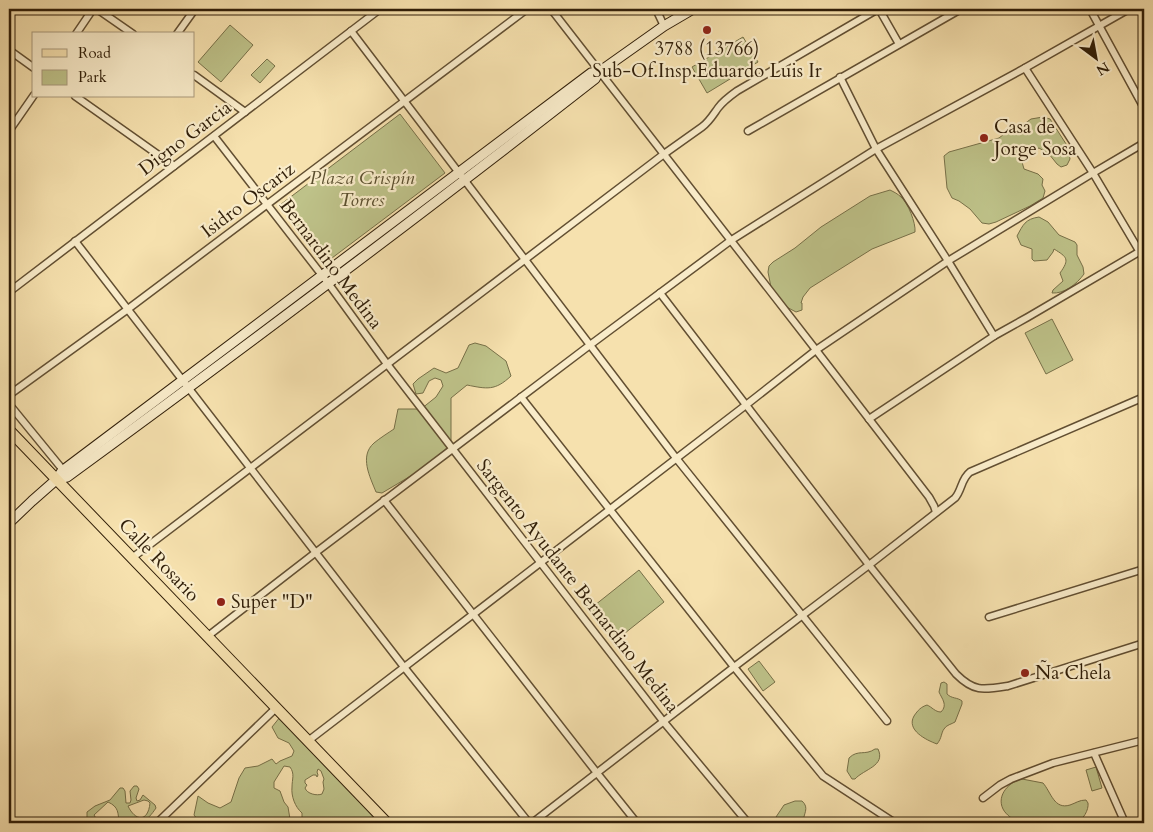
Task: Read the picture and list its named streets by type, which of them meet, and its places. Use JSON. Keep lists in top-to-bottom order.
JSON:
{
  "streets": {
    "main road": ["Calle Rosario"],
    "street": [
      "Digno Garcia",
      "Isidro Oscariz",
      "Bernardino Medina",
      "Sargento Ayudante Bernardino Medina"
    ]
  },
  "crossings": [
    ["Digno Garcia", "Bernardino Medina"],
    ["Isidro Oscariz", "Bernardino Medina"],
    ["Bernardino Medina", "Sargento Ayudante Bernardino Medina"]
  ],
  "parks": ["Plaza Crispín Torres"],
  "places": [
    "3788 (13766) Sub-Of.Insp.Eduardo Luis Ir",
    "Casa de Jorge Sosa",
    "Super \"D\"",
    "Ña Chela"
  ],
  "legend": ["Road", "Park"],
  "north": "bottom right"
}
